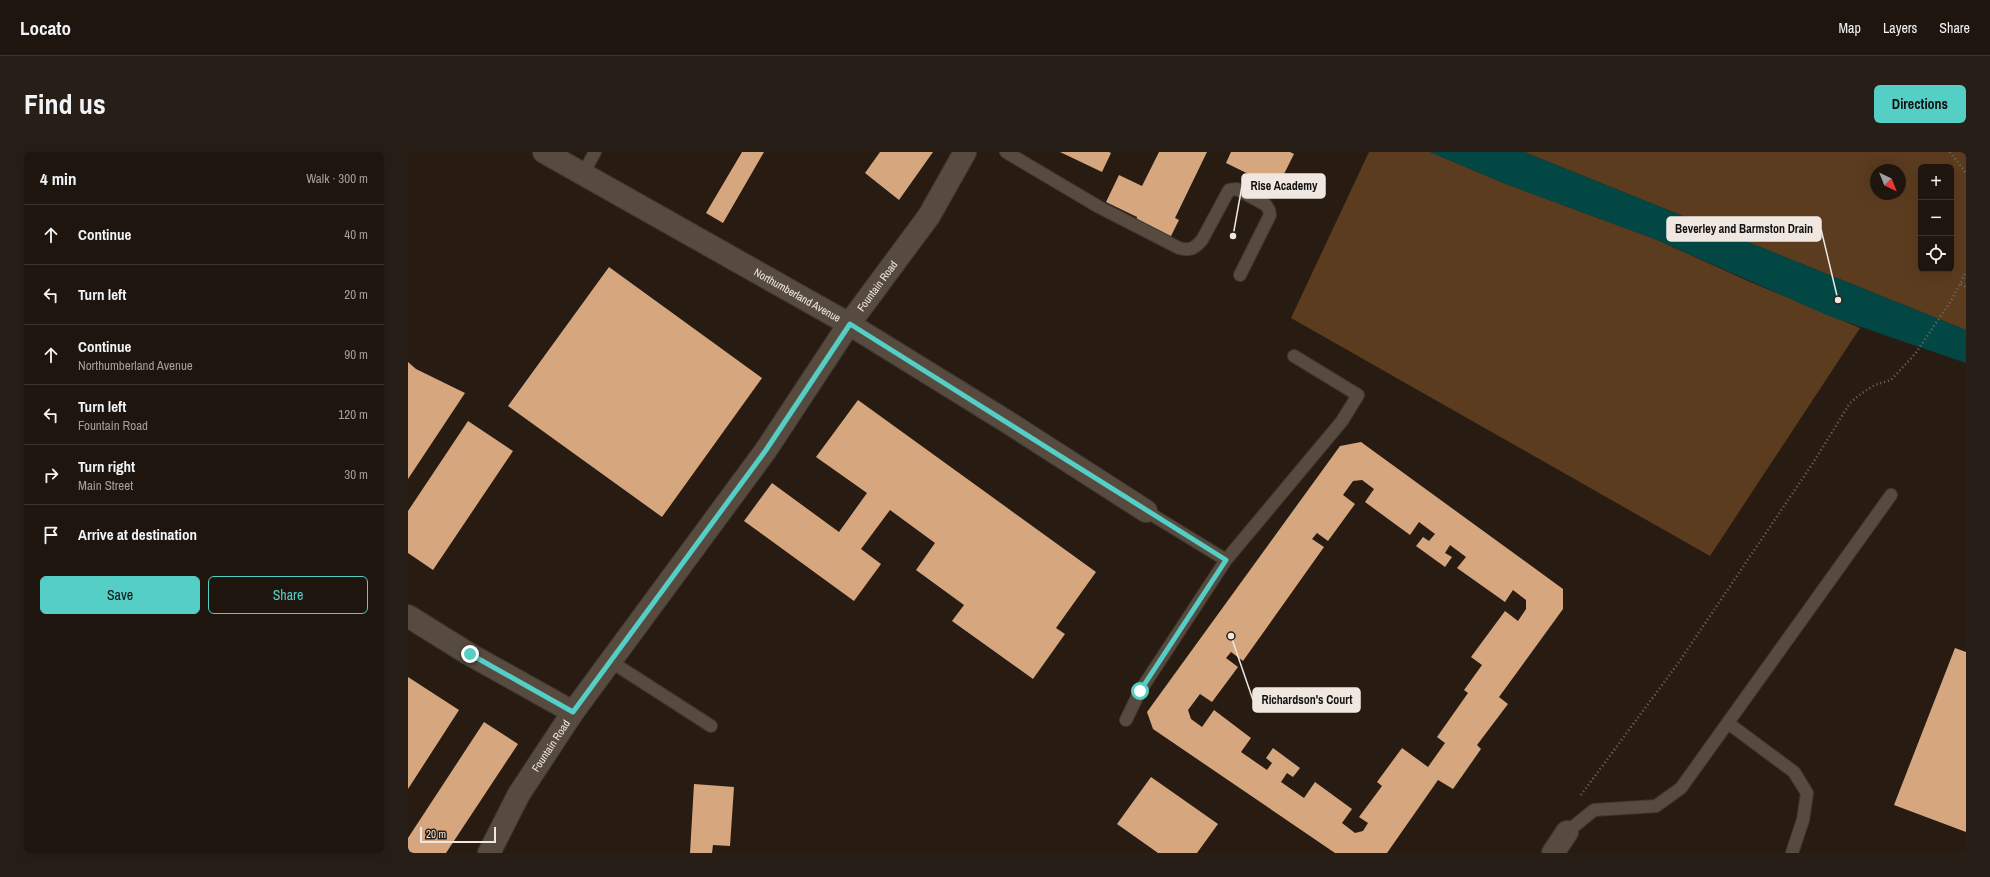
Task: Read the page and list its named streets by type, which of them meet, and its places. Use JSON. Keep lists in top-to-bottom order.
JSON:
{
  "streets": {
    "street": ["Fountain Road", "Northumberland Avenue"]
  },
  "crossings": [
    ["Fountain Road", "Northumberland Avenue"]
  ],
  "places": ["Rise Academy", "Beverley and Barmston Drain", "Richardson's Court"],
  "scale_bar": "20 m",
  "north": "bottom right",
  "page": {
    "header": "Locato",
    "nav": ["Map", "Layers", "Share"],
    "title": "Find us",
    "buttons": [
      "Directions",
      ["Save", "Share"]
    ],
    "heading": ["4 min", "Walk · 300 m"],
    "map_buttons": ["+", "−"],
    "list": [
      ["Continue", "40 m"],
      ["Turn left", "20 m"],
      ["Continue", "Northumberland Avenue", "90 m"],
      ["Turn left", "Fountain Road", "120 m"],
      ["Turn right", "Main Street", "30 m"],
      "Arrive at destination"
    ],
    "scale": "20 m"
  }
}
